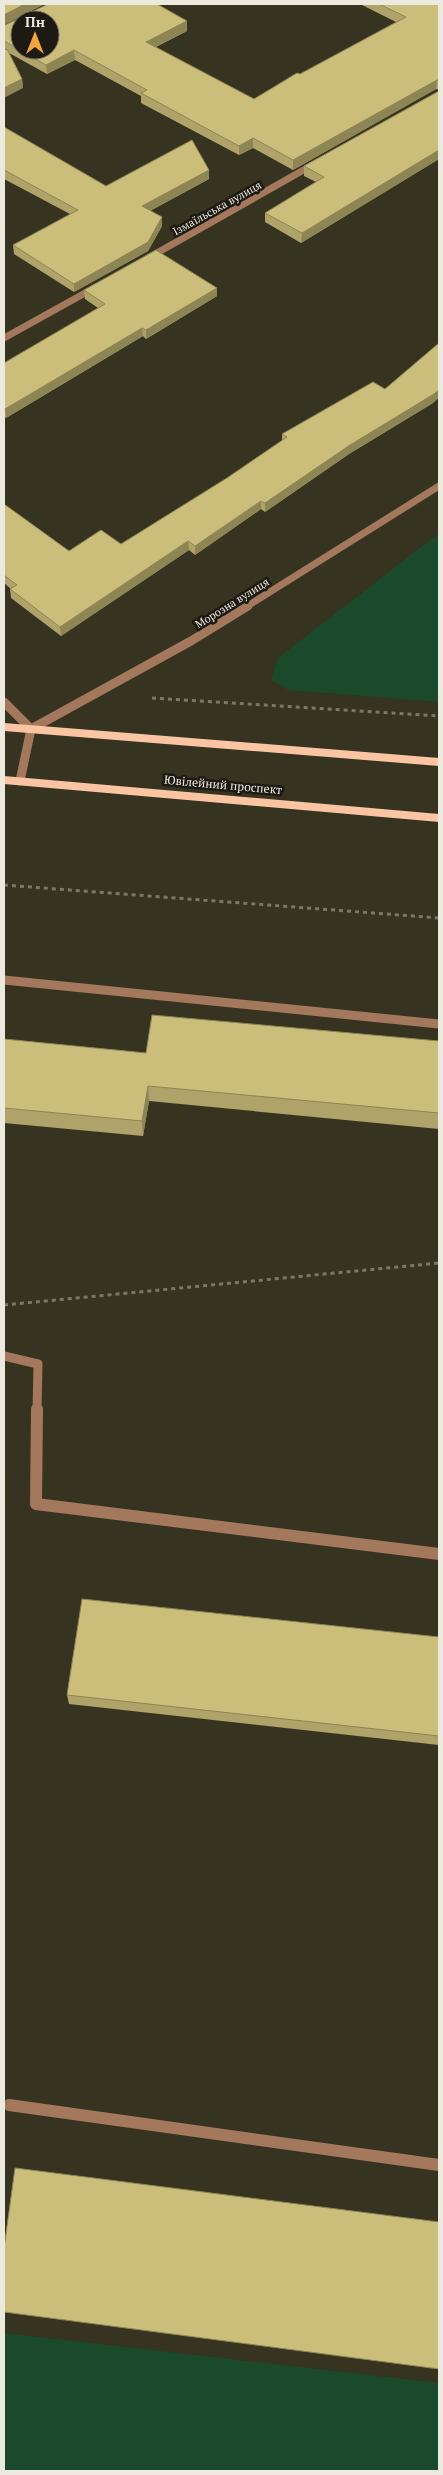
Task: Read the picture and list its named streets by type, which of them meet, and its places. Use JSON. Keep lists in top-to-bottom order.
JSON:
{
  "streets": {
    "main road": ["Ювілейний проспект"],
    "street": ["Ізмаїльська вулиця", "Морозна вулиця"]
  },
  "north": "top"
}
